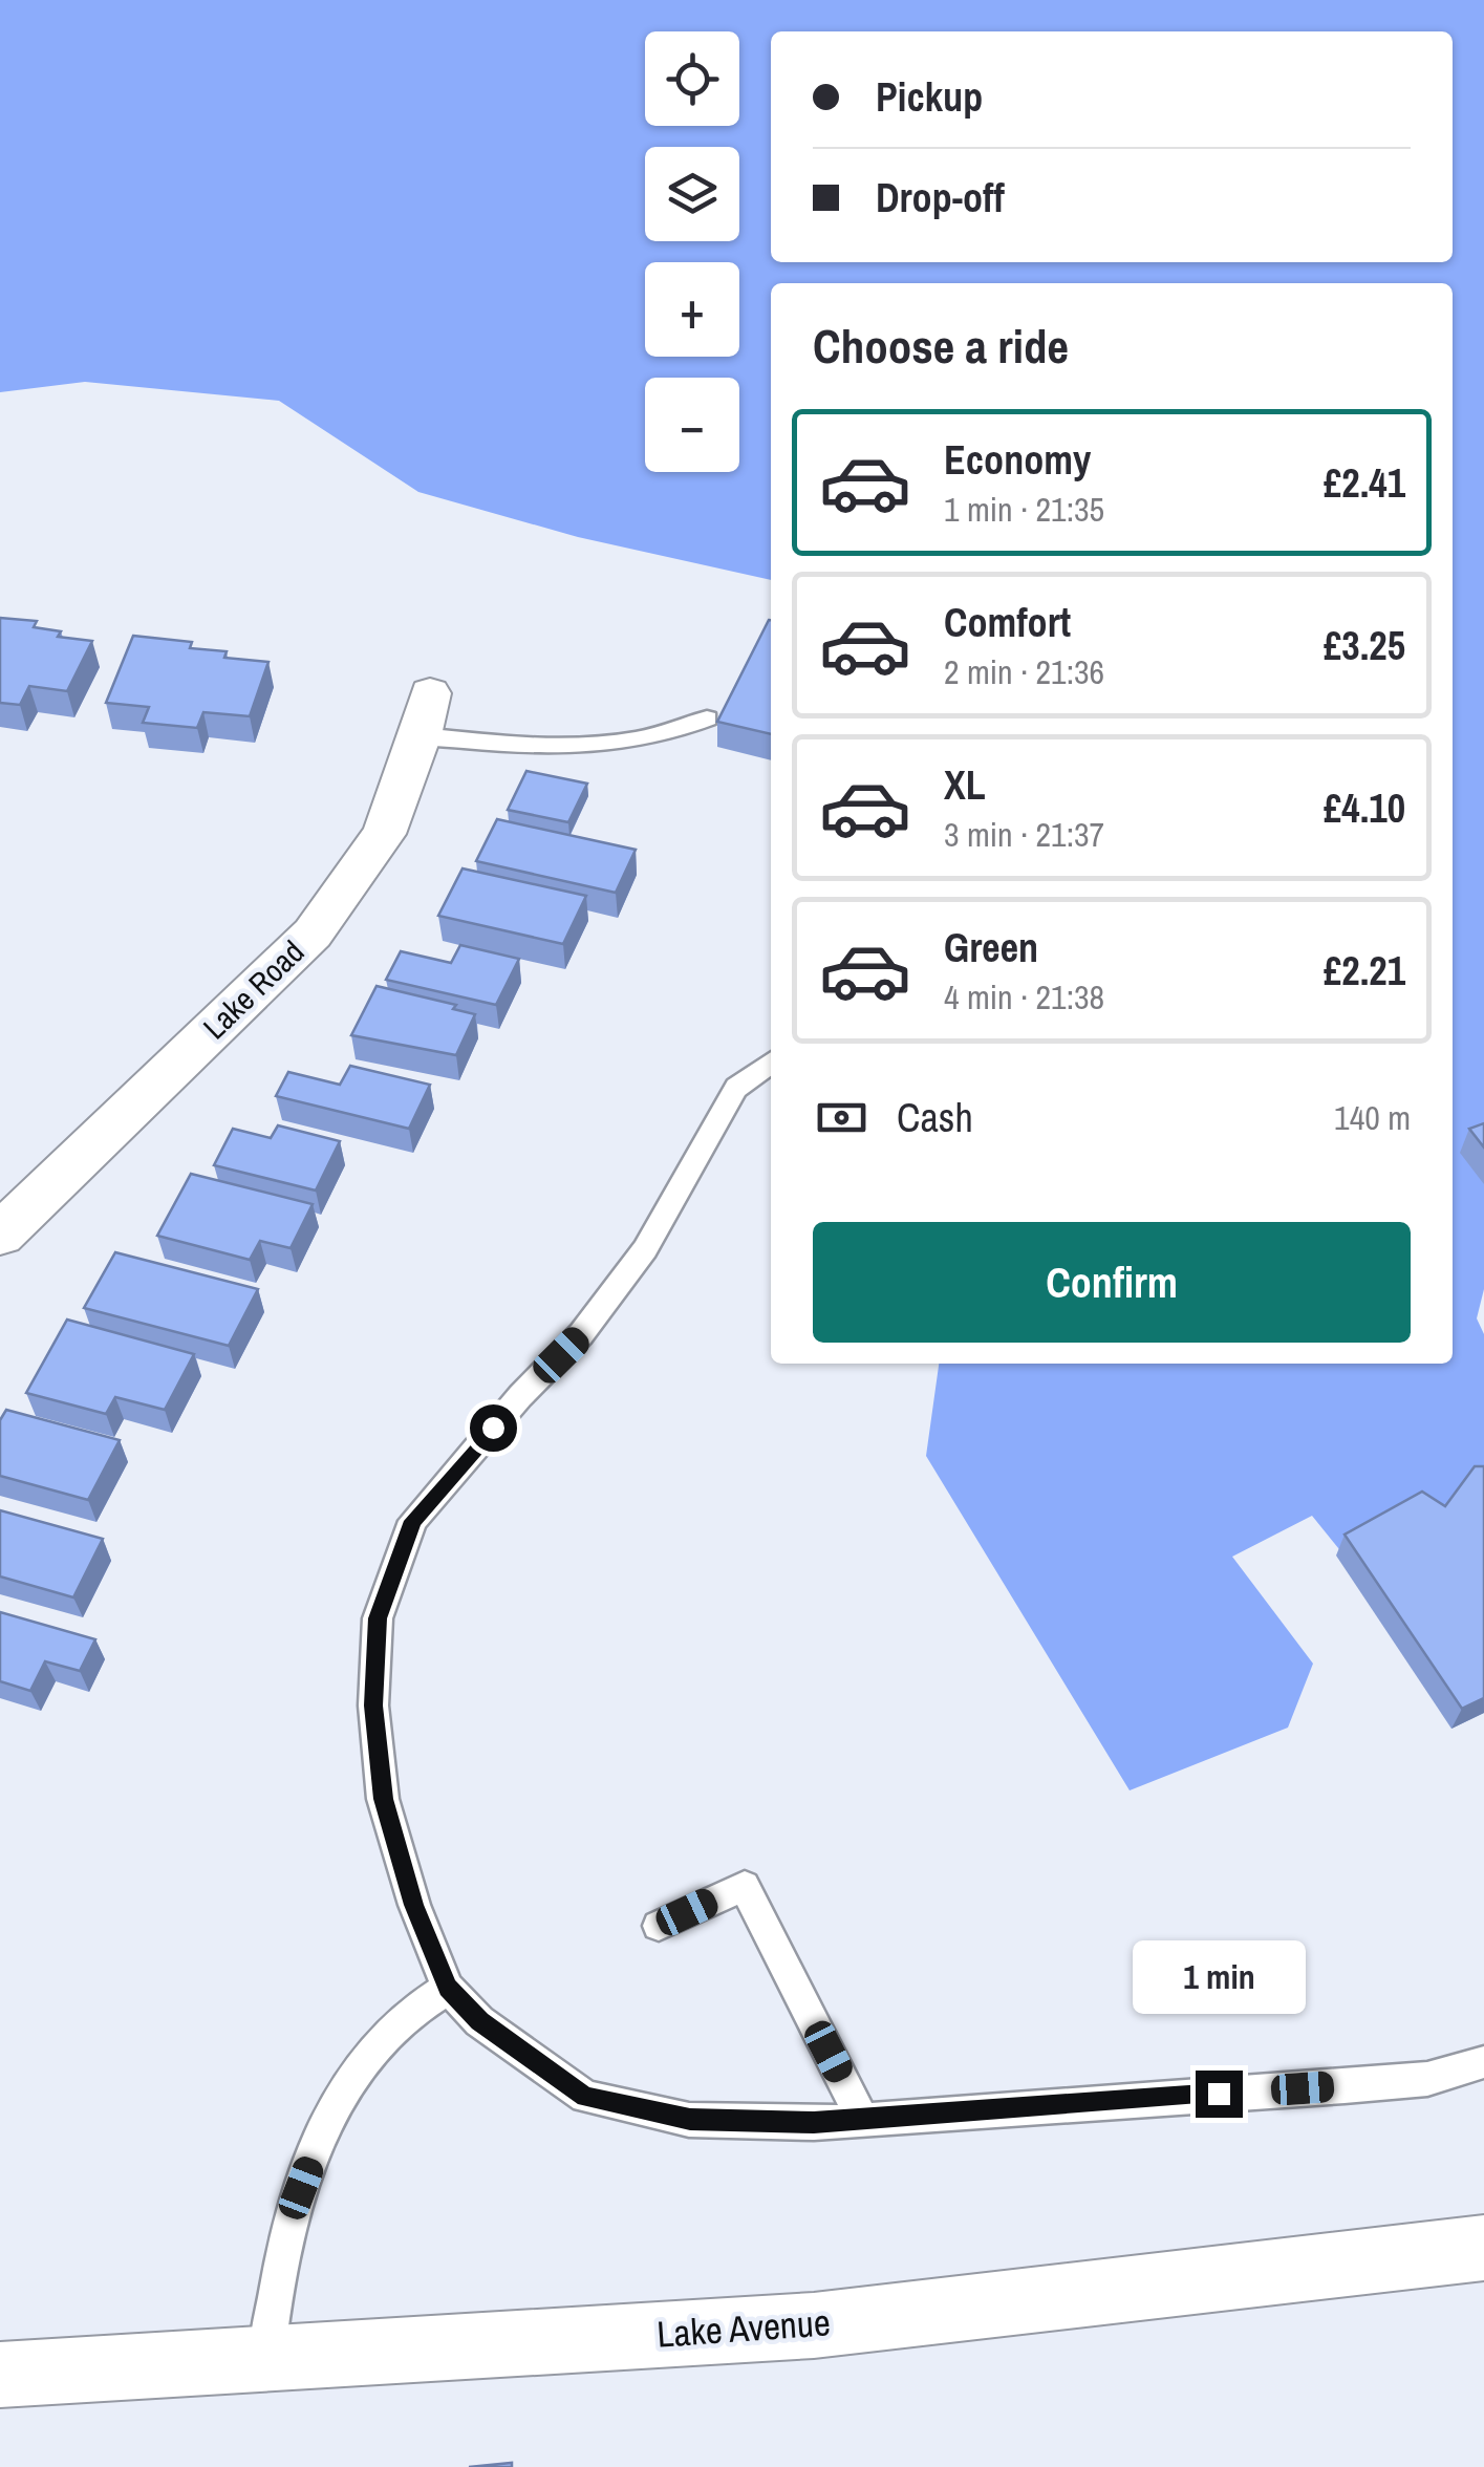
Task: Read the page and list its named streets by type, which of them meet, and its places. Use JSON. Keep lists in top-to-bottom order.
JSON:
{
  "streets": {
    "street": ["Lake Road", "Lake Avenue"]
  },
  "page": {
    "map_buttons": ["+", "−"],
    "banner": ["Pickup", "Drop-off"],
    "heading": "Choose a ride",
    "list": [
      {
        "name": "Economy",
        "note": "1 min · 21:35",
        "value": "£2.41"
      },
      {
        "name": "Comfort",
        "note": "2 min · 21:36",
        "value": "£3.25"
      },
      {
        "name": "XL",
        "note": "3 min · 21:37",
        "value": "£4.10"
      },
      {
        "name": "Green",
        "note": "4 min · 21:38",
        "value": "£2.21"
      }
    ],
    "pay": ["Cash", "140 m"],
    "buttons": "Confirm",
    "bubble": "1 min"
  }
}
